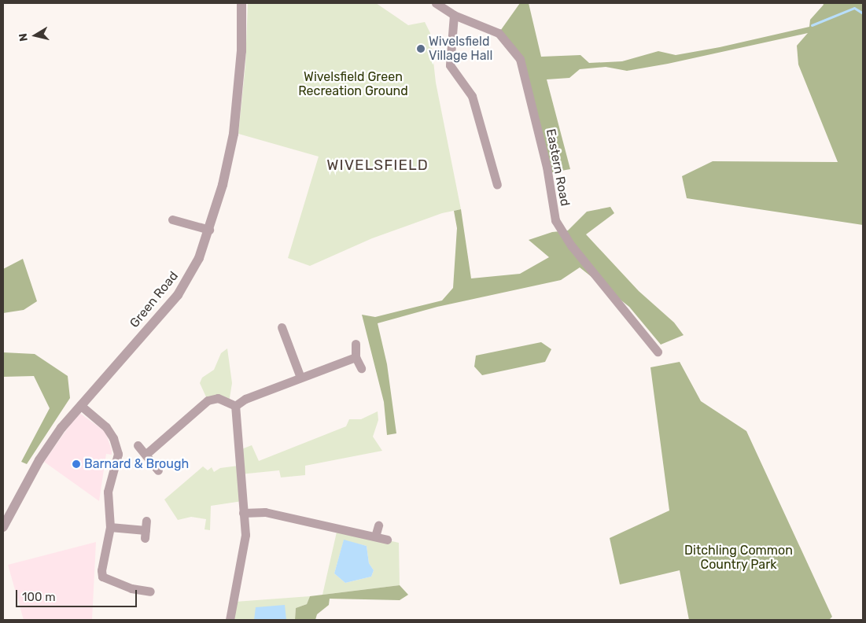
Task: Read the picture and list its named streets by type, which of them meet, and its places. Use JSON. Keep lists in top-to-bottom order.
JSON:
{
  "streets": {
    "street": ["Eastern Road", "Green Road"]
  },
  "districts": ["WIVELSFIELD"],
  "parks": ["Wivelsfield Green Recreation Ground", "Ditchling Common Country Park"],
  "places": ["Wivelsfield Village Hall", "Barnard & Brough"],
  "scale_bar": "100 m",
  "north": "left"
}
